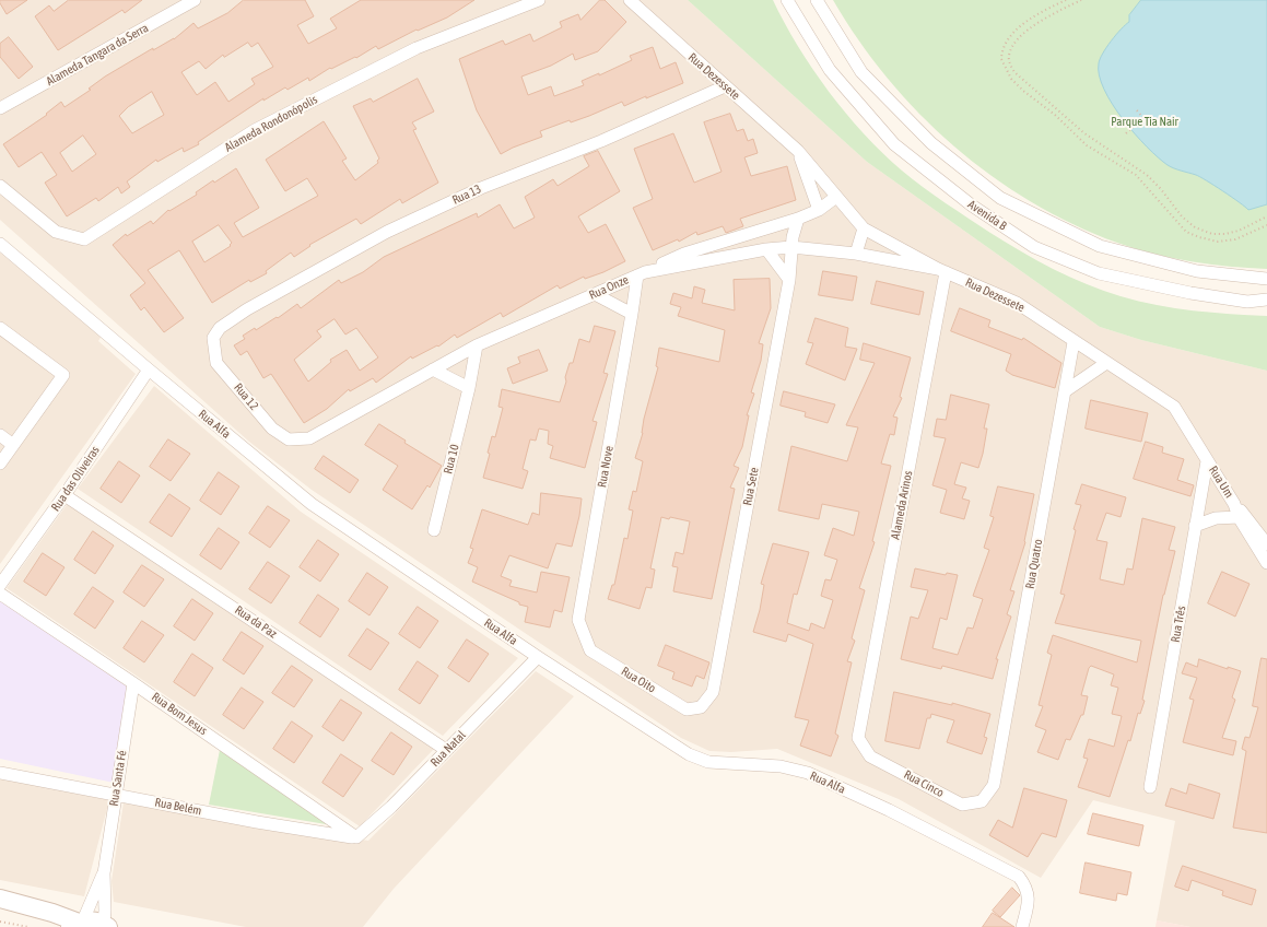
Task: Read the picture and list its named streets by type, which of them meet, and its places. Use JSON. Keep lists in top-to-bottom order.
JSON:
{
  "streets": {
    "street": [
      "Alameda Tangara da Serra",
      "Rua Dezessete",
      "Alameda Rondonópolis",
      "Rua 13",
      "Avenida B",
      "Rua Onze",
      "Rua 12",
      "Rua Alfa",
      "Rua 10",
      "Rua Nove",
      "Rua das Oliveiras",
      "Rua Um",
      "Rua Sete",
      "Alameda Arinos",
      "Rua Quatro",
      "Rua da Paz",
      "Rua Três",
      "Rua Oito",
      "Rua Bom Jesus",
      "Rua Natal",
      "Rua Santa Fé",
      "Rua Cinco",
      "Rua Belém"
    ]
  },
  "crossings": [
    ["Rua Dezessete", "Rua 13"],
    ["Rua Dezessete", "Rua Onze"],
    ["Rua Dezessete", "Rua Um"],
    ["Rua Dezessete", "Alameda Arinos"],
    ["Rua Dezessete", "Rua Quatro"],
    ["Rua Dezessete", "Rua Três"],
    ["Rua 13", "Rua 12"],
    ["Rua Onze", "Rua 12"],
    ["Rua Onze", "Rua 10"],
    ["Rua Onze", "Rua Nove"],
    ["Rua Onze", "Rua Sete"],
    ["Rua Onze", "Alameda Arinos"],
    ["Rua Alfa", "Rua das Oliveiras"],
    ["Rua Alfa", "Rua Natal"],
    ["Rua Nove", "Rua Oito"],
    ["Rua das Oliveiras", "Rua da Paz"],
    ["Rua Um", "Rua Três"],
    ["Rua Sete", "Rua Oito"],
    ["Alameda Arinos", "Rua Cinco"],
    ["Rua Quatro", "Rua Cinco"],
    ["Rua da Paz", "Rua Natal"],
    ["Rua Bom Jesus", "Rua Natal"],
    ["Rua Bom Jesus", "Rua Santa Fé"],
    ["Rua Bom Jesus", "Rua Belém"],
    ["Rua Natal", "Rua Belém"],
    ["Rua Santa Fé", "Rua Belém"]
  ],
  "parks": ["Parque Tia Nair"]
}
